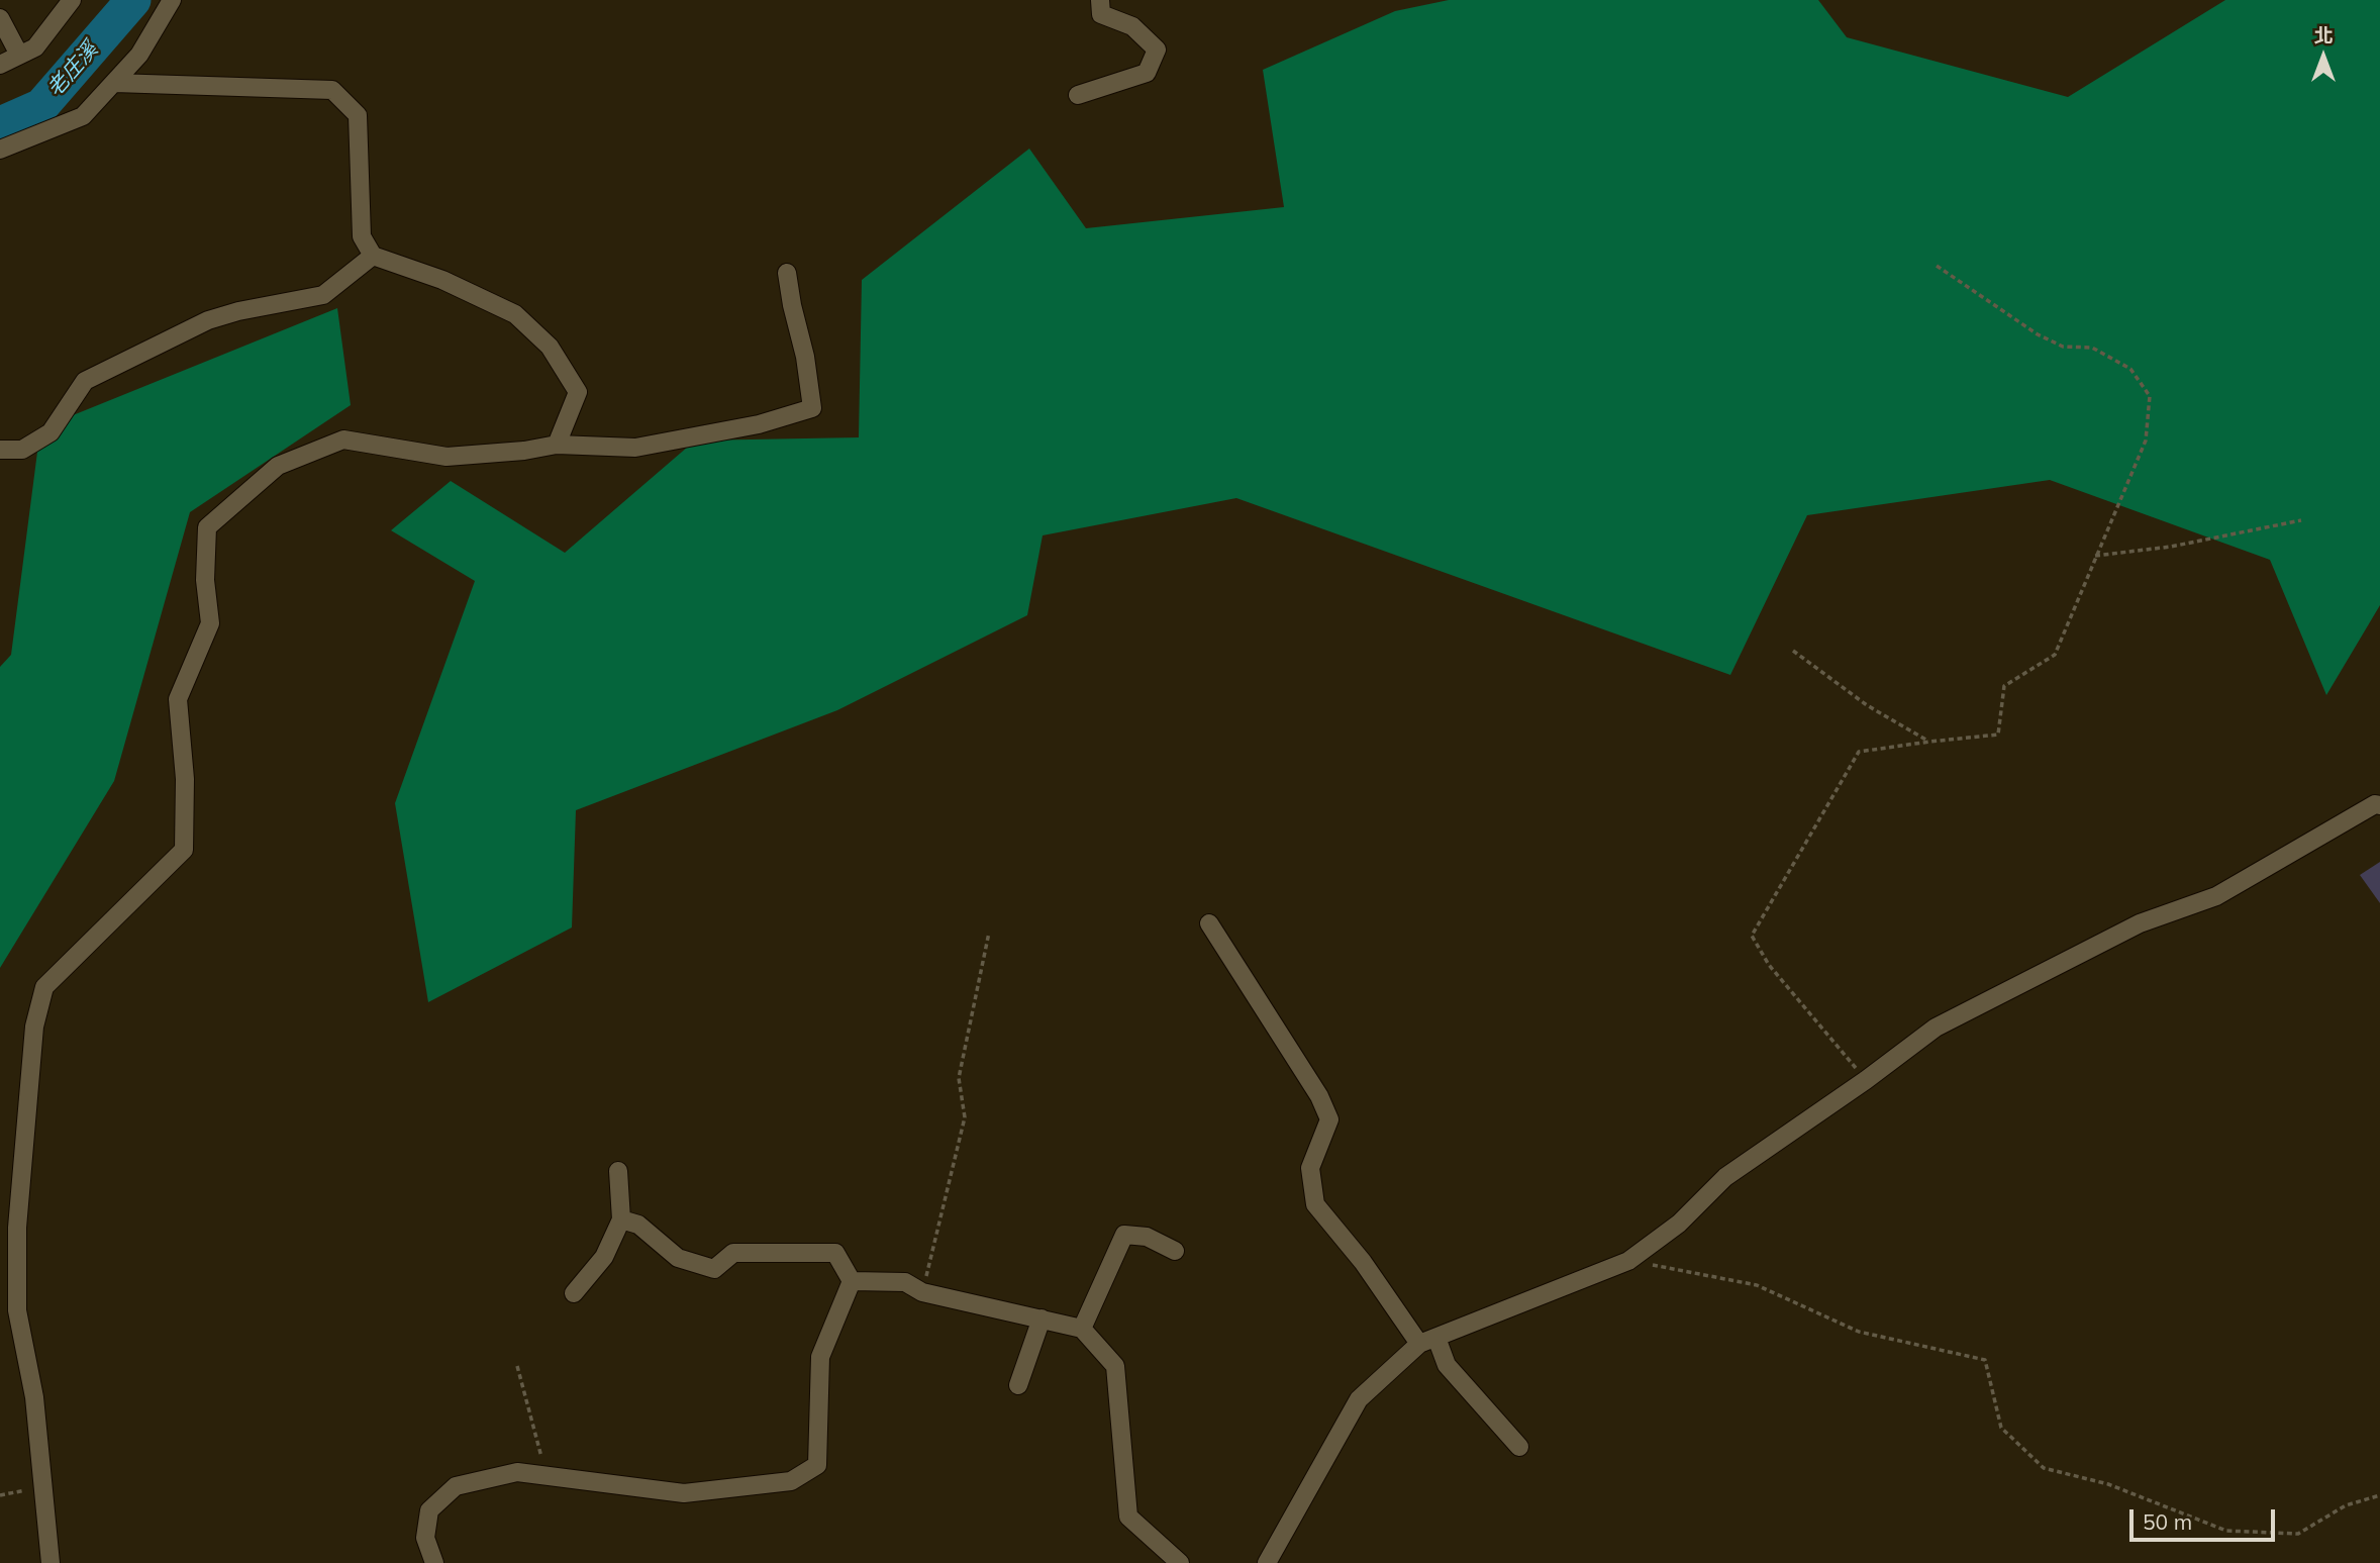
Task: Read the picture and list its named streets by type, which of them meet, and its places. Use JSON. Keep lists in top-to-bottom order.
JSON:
{
  "water": ["老庄溪"],
  "scale_bar": "50 m",
  "north": "top"
}
